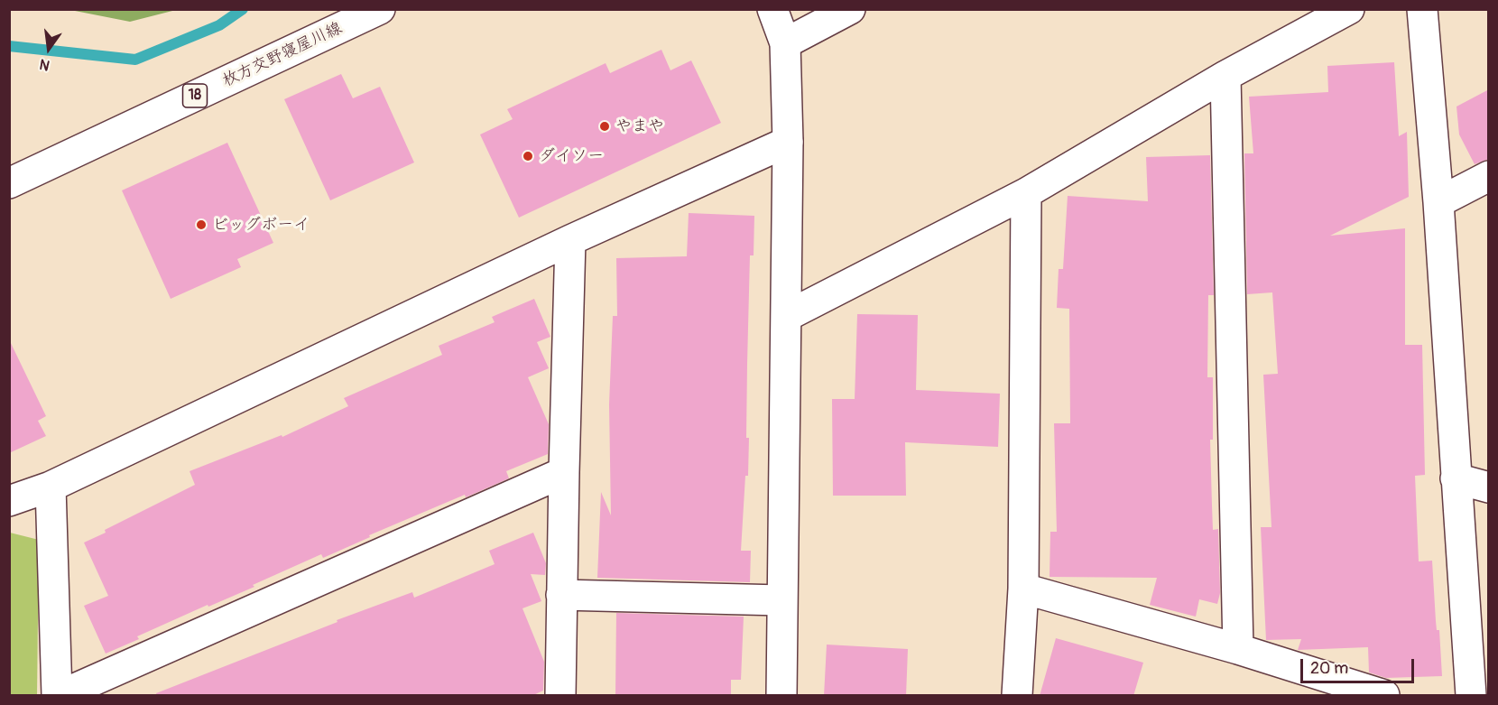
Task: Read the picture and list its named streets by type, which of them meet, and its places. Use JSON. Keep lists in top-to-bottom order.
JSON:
{
  "streets": {
    "street": ["枚方交野寝屋川線", "18"]
  },
  "places": ["やまや", "ダイソー", "ビッグボーイ"],
  "scale_bar": "20 m",
  "north": "bottom"
}
